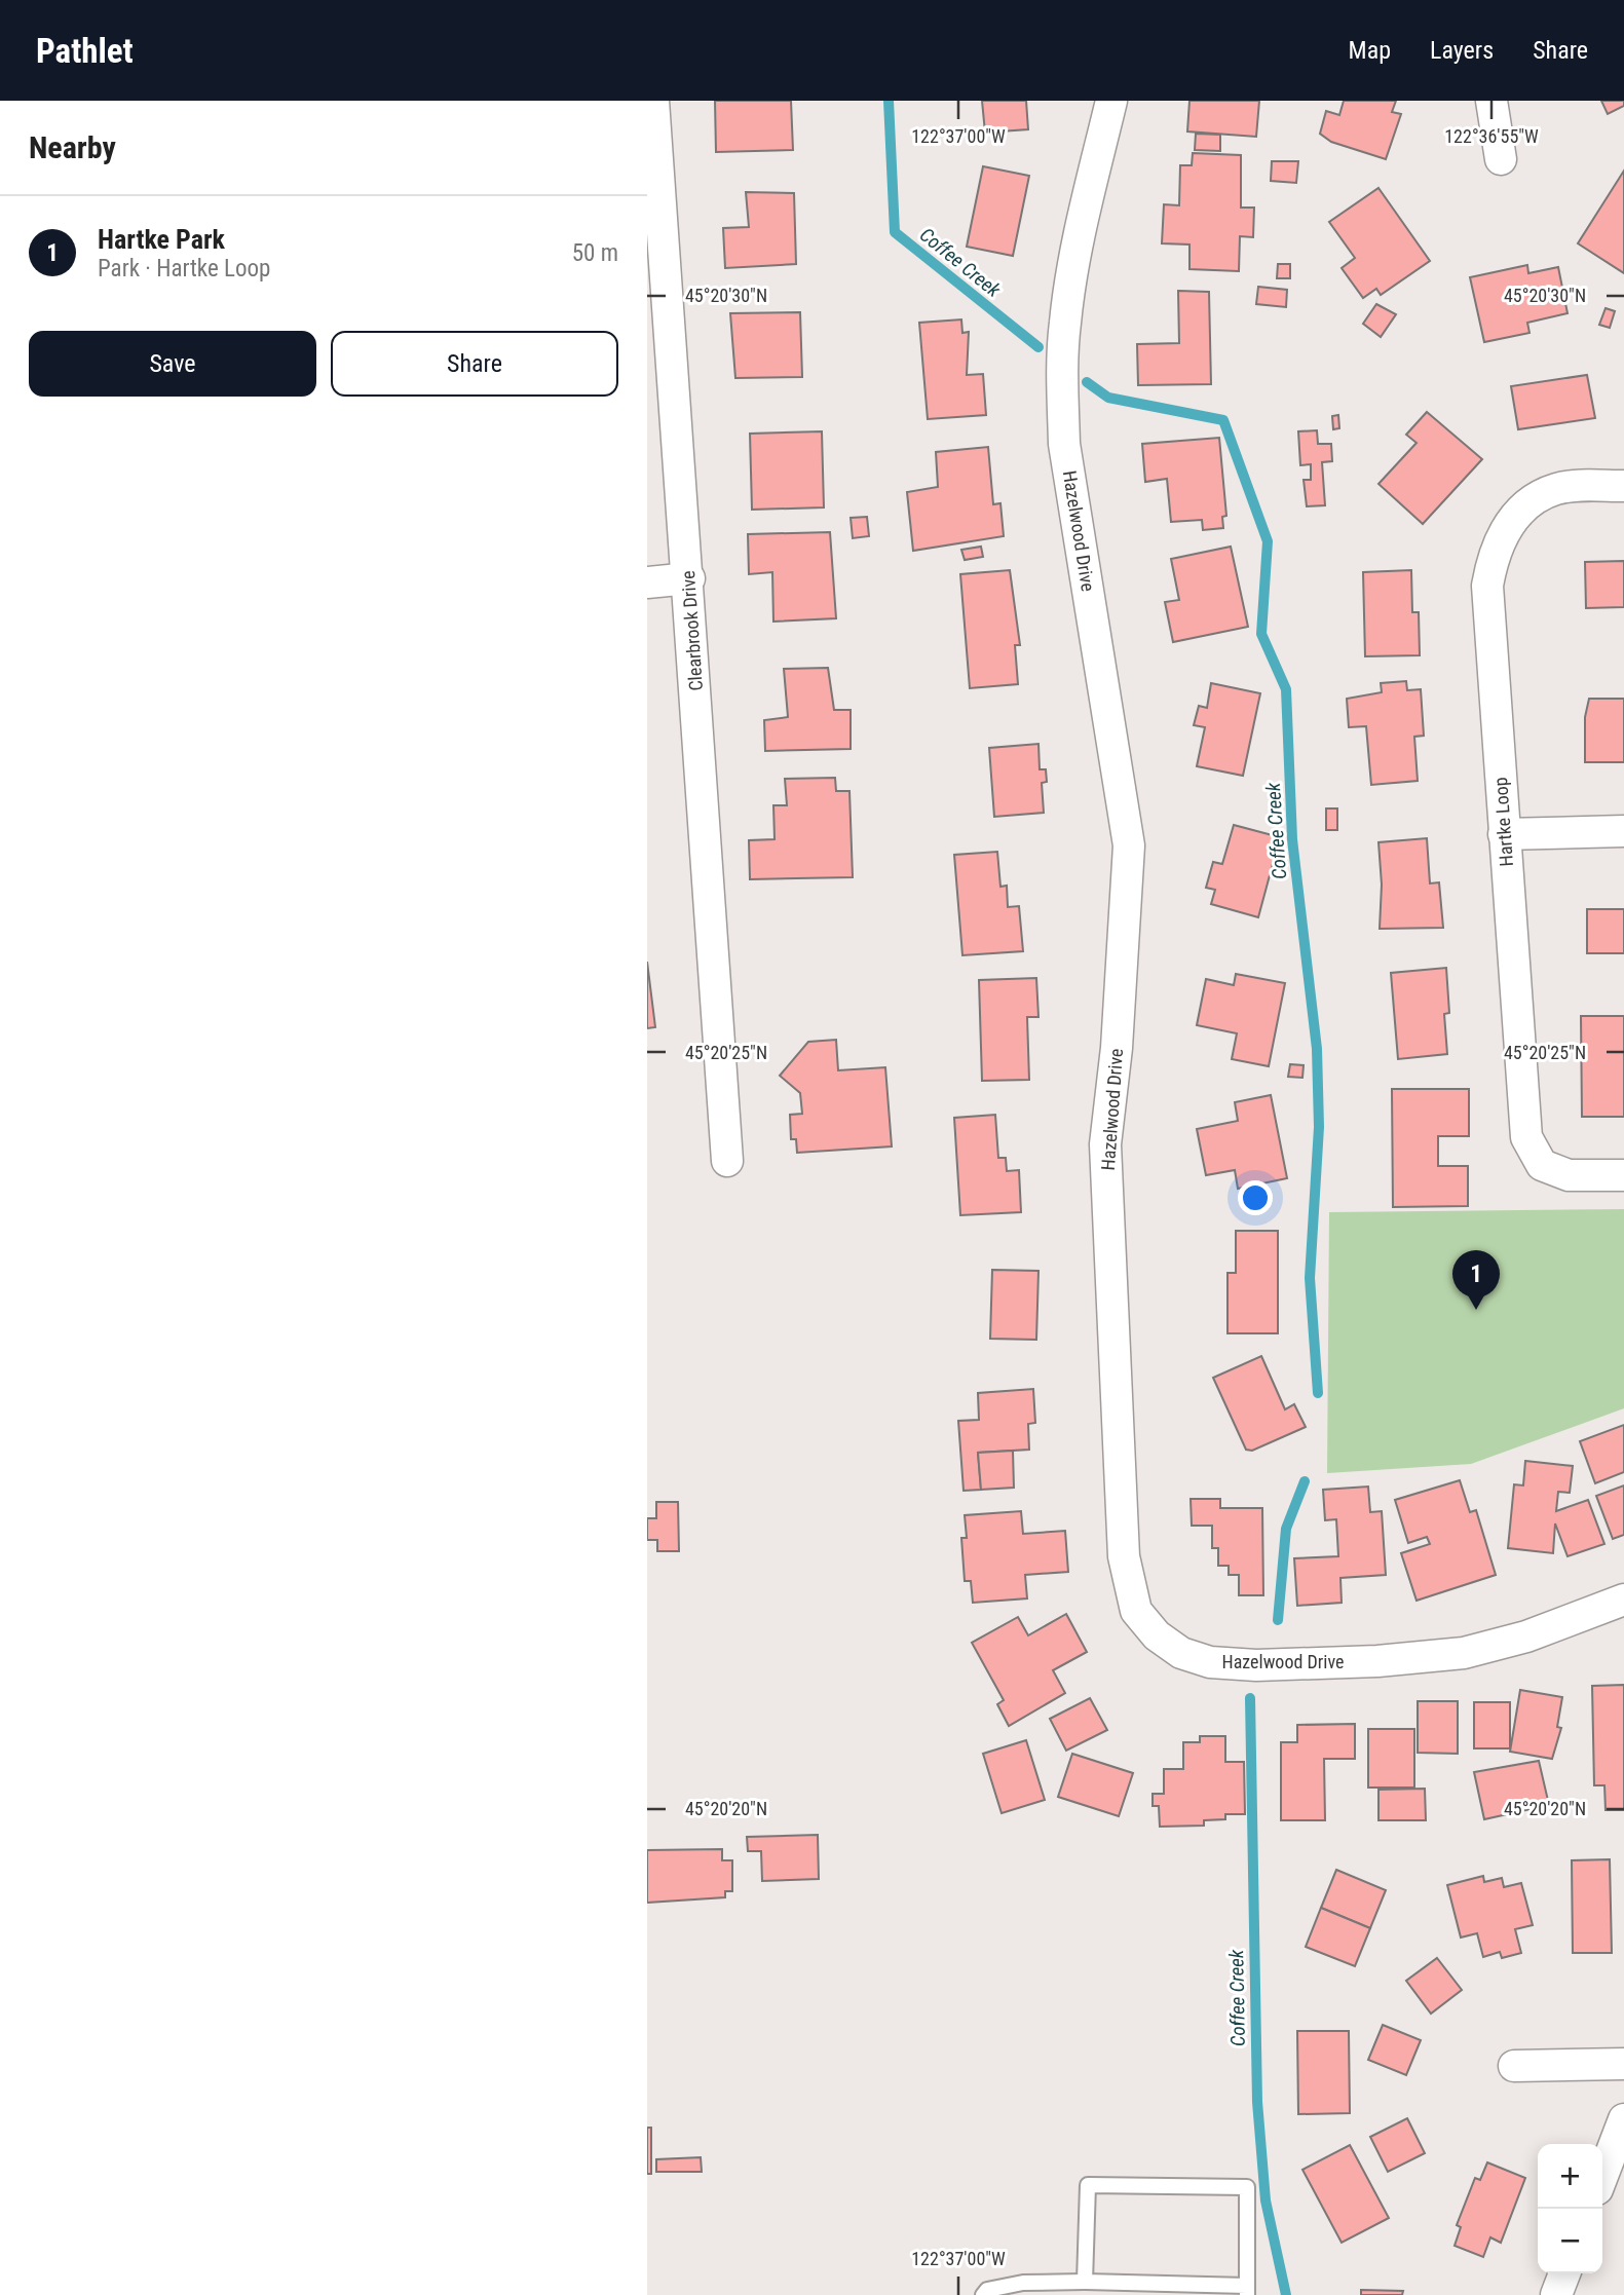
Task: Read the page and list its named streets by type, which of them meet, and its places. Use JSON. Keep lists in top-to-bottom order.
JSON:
{
  "streets": {
    "street": ["Hazelwood Drive", "Clearbrook Drive", "Hartke Loop"]
  },
  "water": ["Coffee Creek"],
  "page": {
    "header": "Pathlet",
    "nav": ["Map", "Layers", "Share"],
    "heading": "Nearby",
    "list": [
      {
        "mark": "1",
        "name": "Hartke Park",
        "note": "Park · Hartke Loop",
        "value": "50 m"
      }
    ],
    "buttons": ["Save", "Share"],
    "pins": "1",
    "map_buttons": ["+", "−"]
  },
  "coordinates": [
    "122°37'00\"W",
    "122°36'55\"W",
    "45°20'30\"N",
    "45°20'25\"N",
    "45°20'20\"N"
  ]
}
